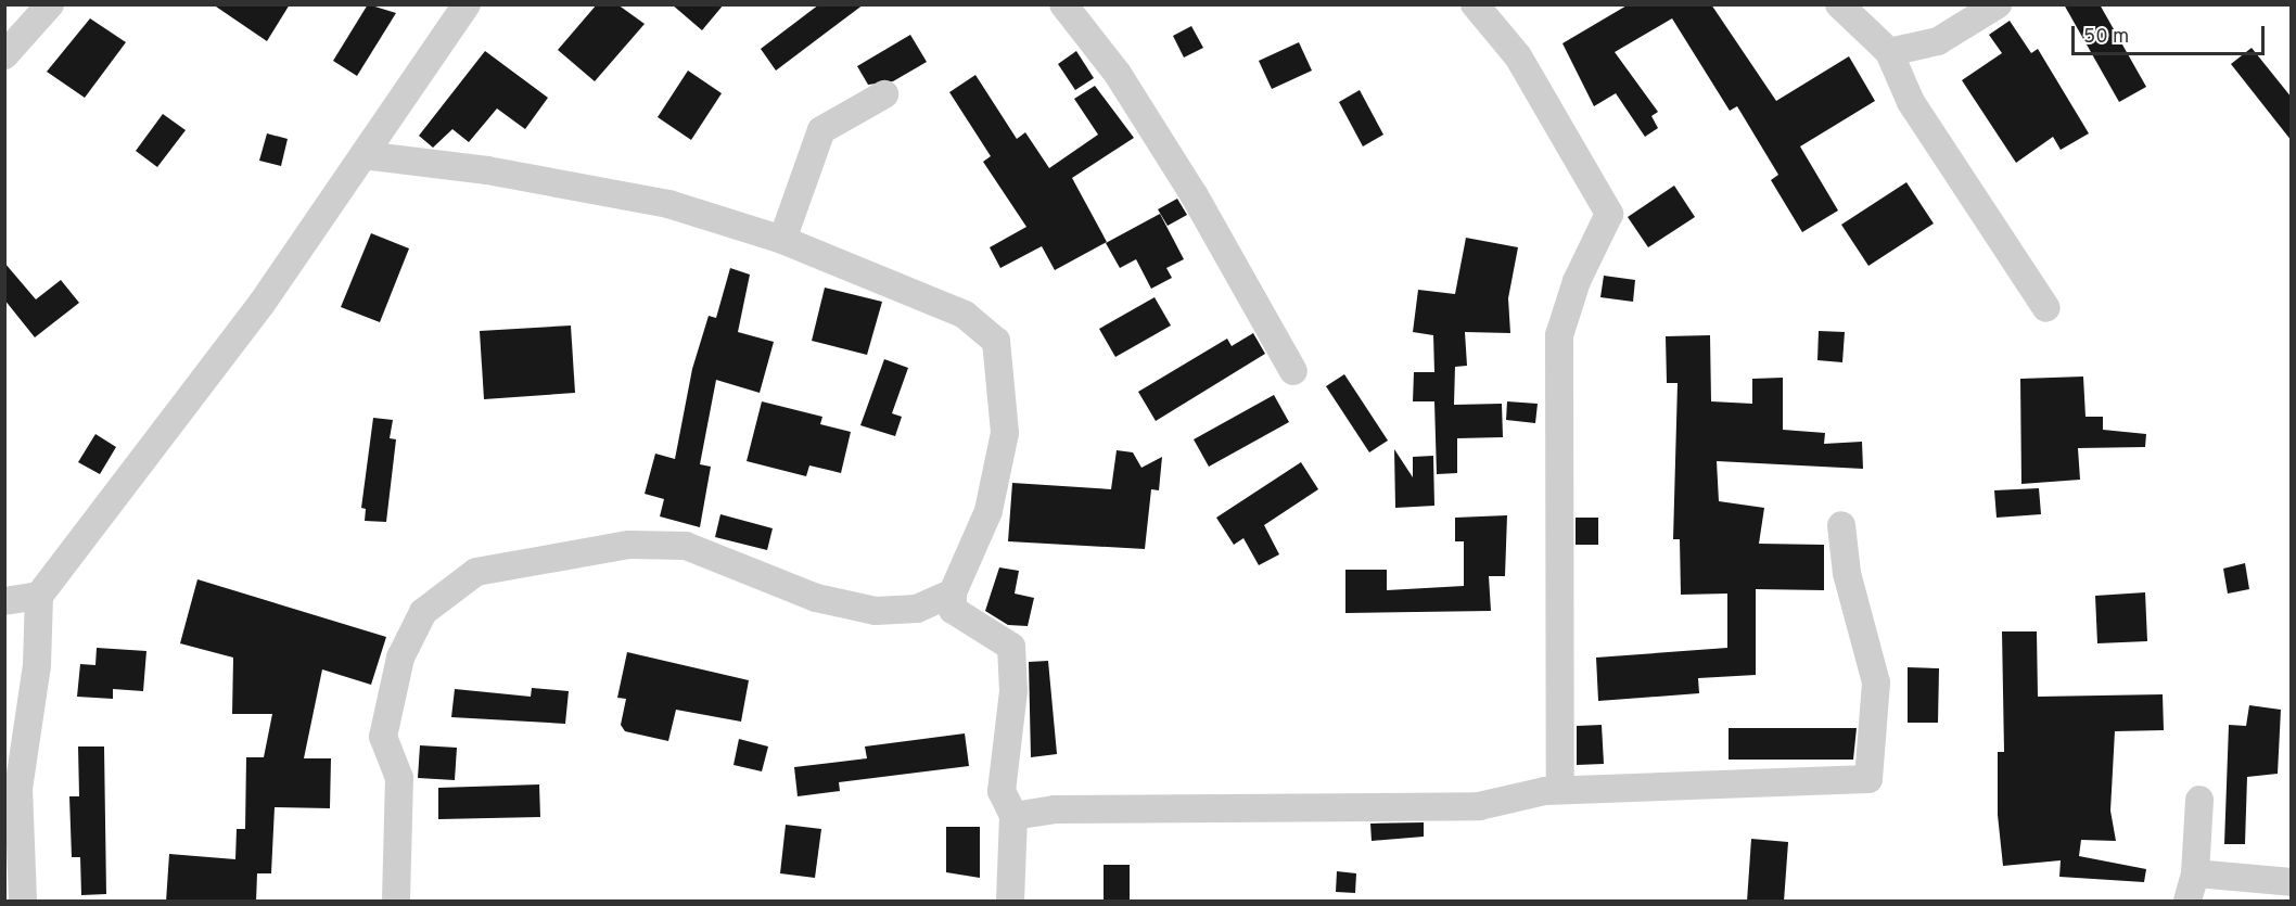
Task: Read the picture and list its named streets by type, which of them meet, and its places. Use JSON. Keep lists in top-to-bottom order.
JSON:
{
  "scale_bar": "50 m"
}
